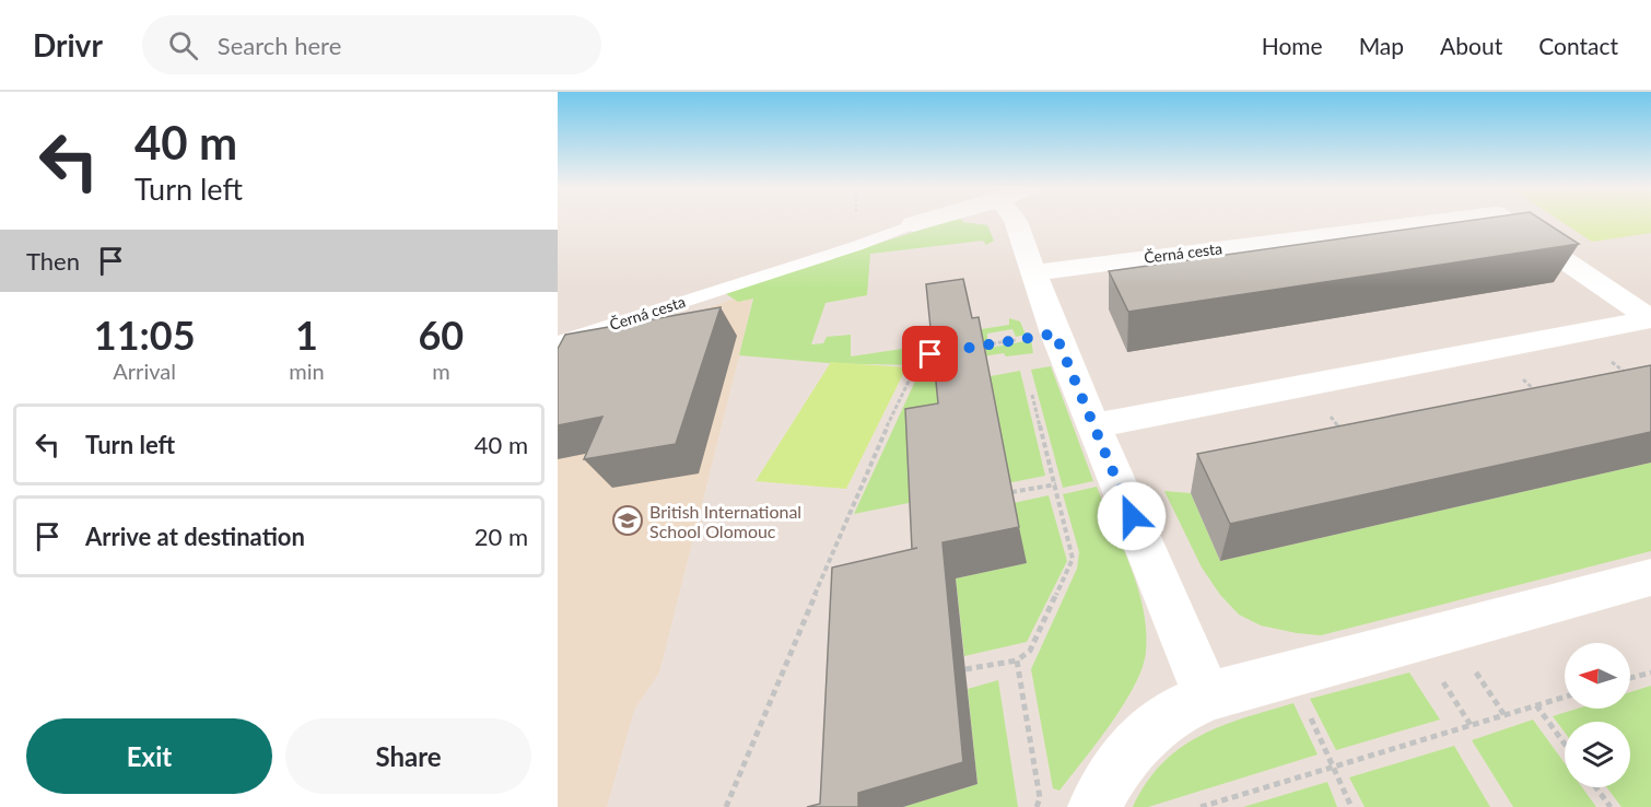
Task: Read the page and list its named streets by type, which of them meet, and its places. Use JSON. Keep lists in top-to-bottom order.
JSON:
{
  "streets": {
    "street": ["Černá cesta"]
  },
  "places": {
    "school or university": ["British International School Olomouc"]
  },
  "north": "left",
  "page": {
    "header": "Drivr",
    "search": "Search here",
    "nav": [
      "Home",
      "Map",
      "About",
      "Contact"
    ],
    "turn": ["40 m", "Turn left"],
    "then": "Then",
    "eta": [
      "11:05",
      "Arrival",
      "1",
      "min",
      "60",
      "m"
    ],
    "list": [
      {
        "name": "Turn left",
        "value": "40 m"
      },
      {
        "name": "Arrive at destination",
        "value": "20 m"
      }
    ],
    "buttons": ["Exit", "Share"]
  }
}
